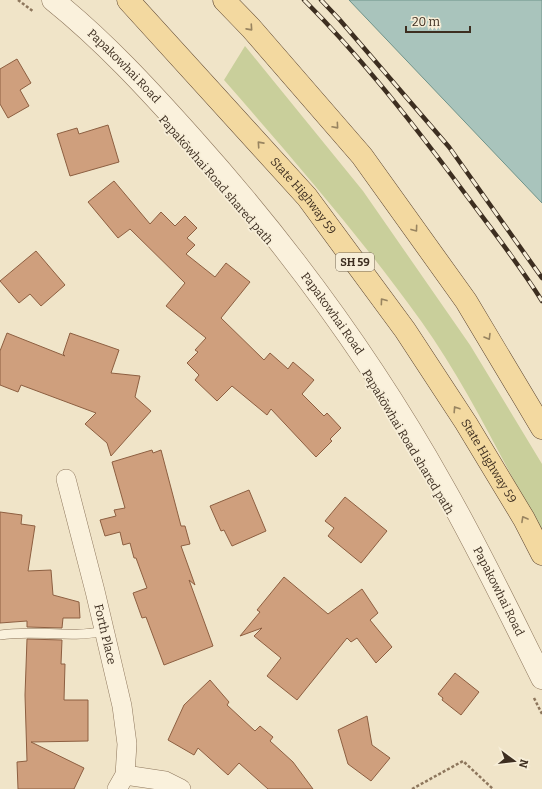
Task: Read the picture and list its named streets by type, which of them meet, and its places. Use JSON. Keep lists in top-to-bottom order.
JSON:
{
  "streets": {
    "main road": ["State Highway 59", "SH 59"],
    "street": ["Papakowhai Road", "Forth Place"]
  },
  "scale_bar": "20 m",
  "north": "right"
}
